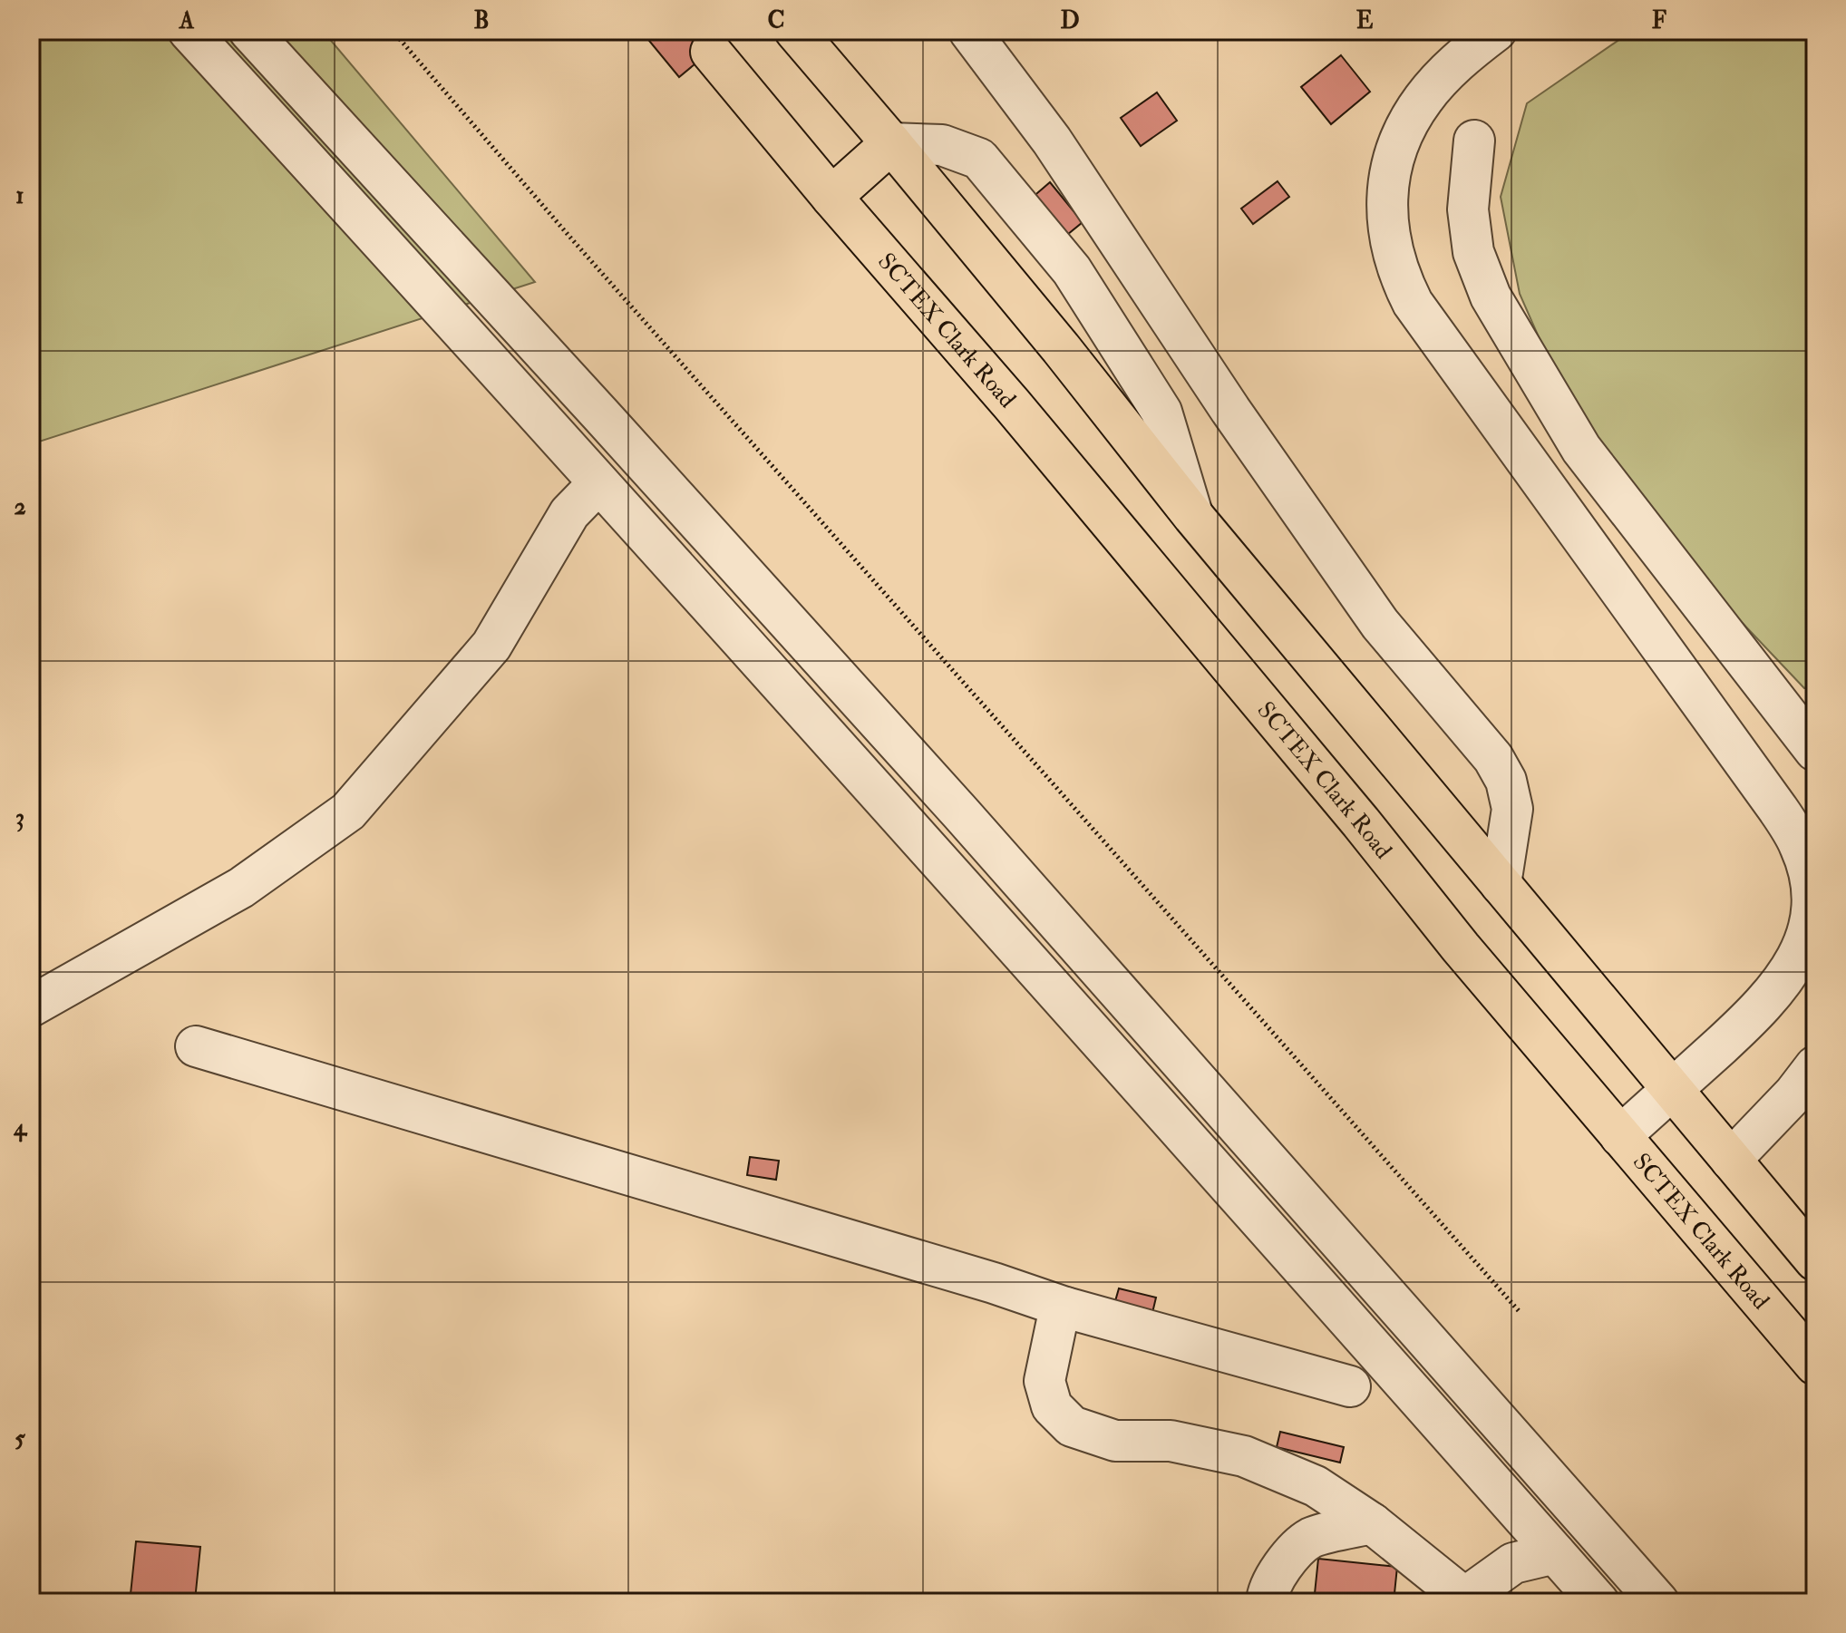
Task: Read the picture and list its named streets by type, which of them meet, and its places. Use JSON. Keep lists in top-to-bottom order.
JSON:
{
  "streets": {
    "main road": ["SCTEX Clark Road"]
  },
  "grid": {
    "columns": [
      "A",
      "B",
      "C",
      "D",
      "E",
      "F"
    ],
    "rows": [
      "1",
      "2",
      "3",
      "4",
      "5"
    ]
  }
}
